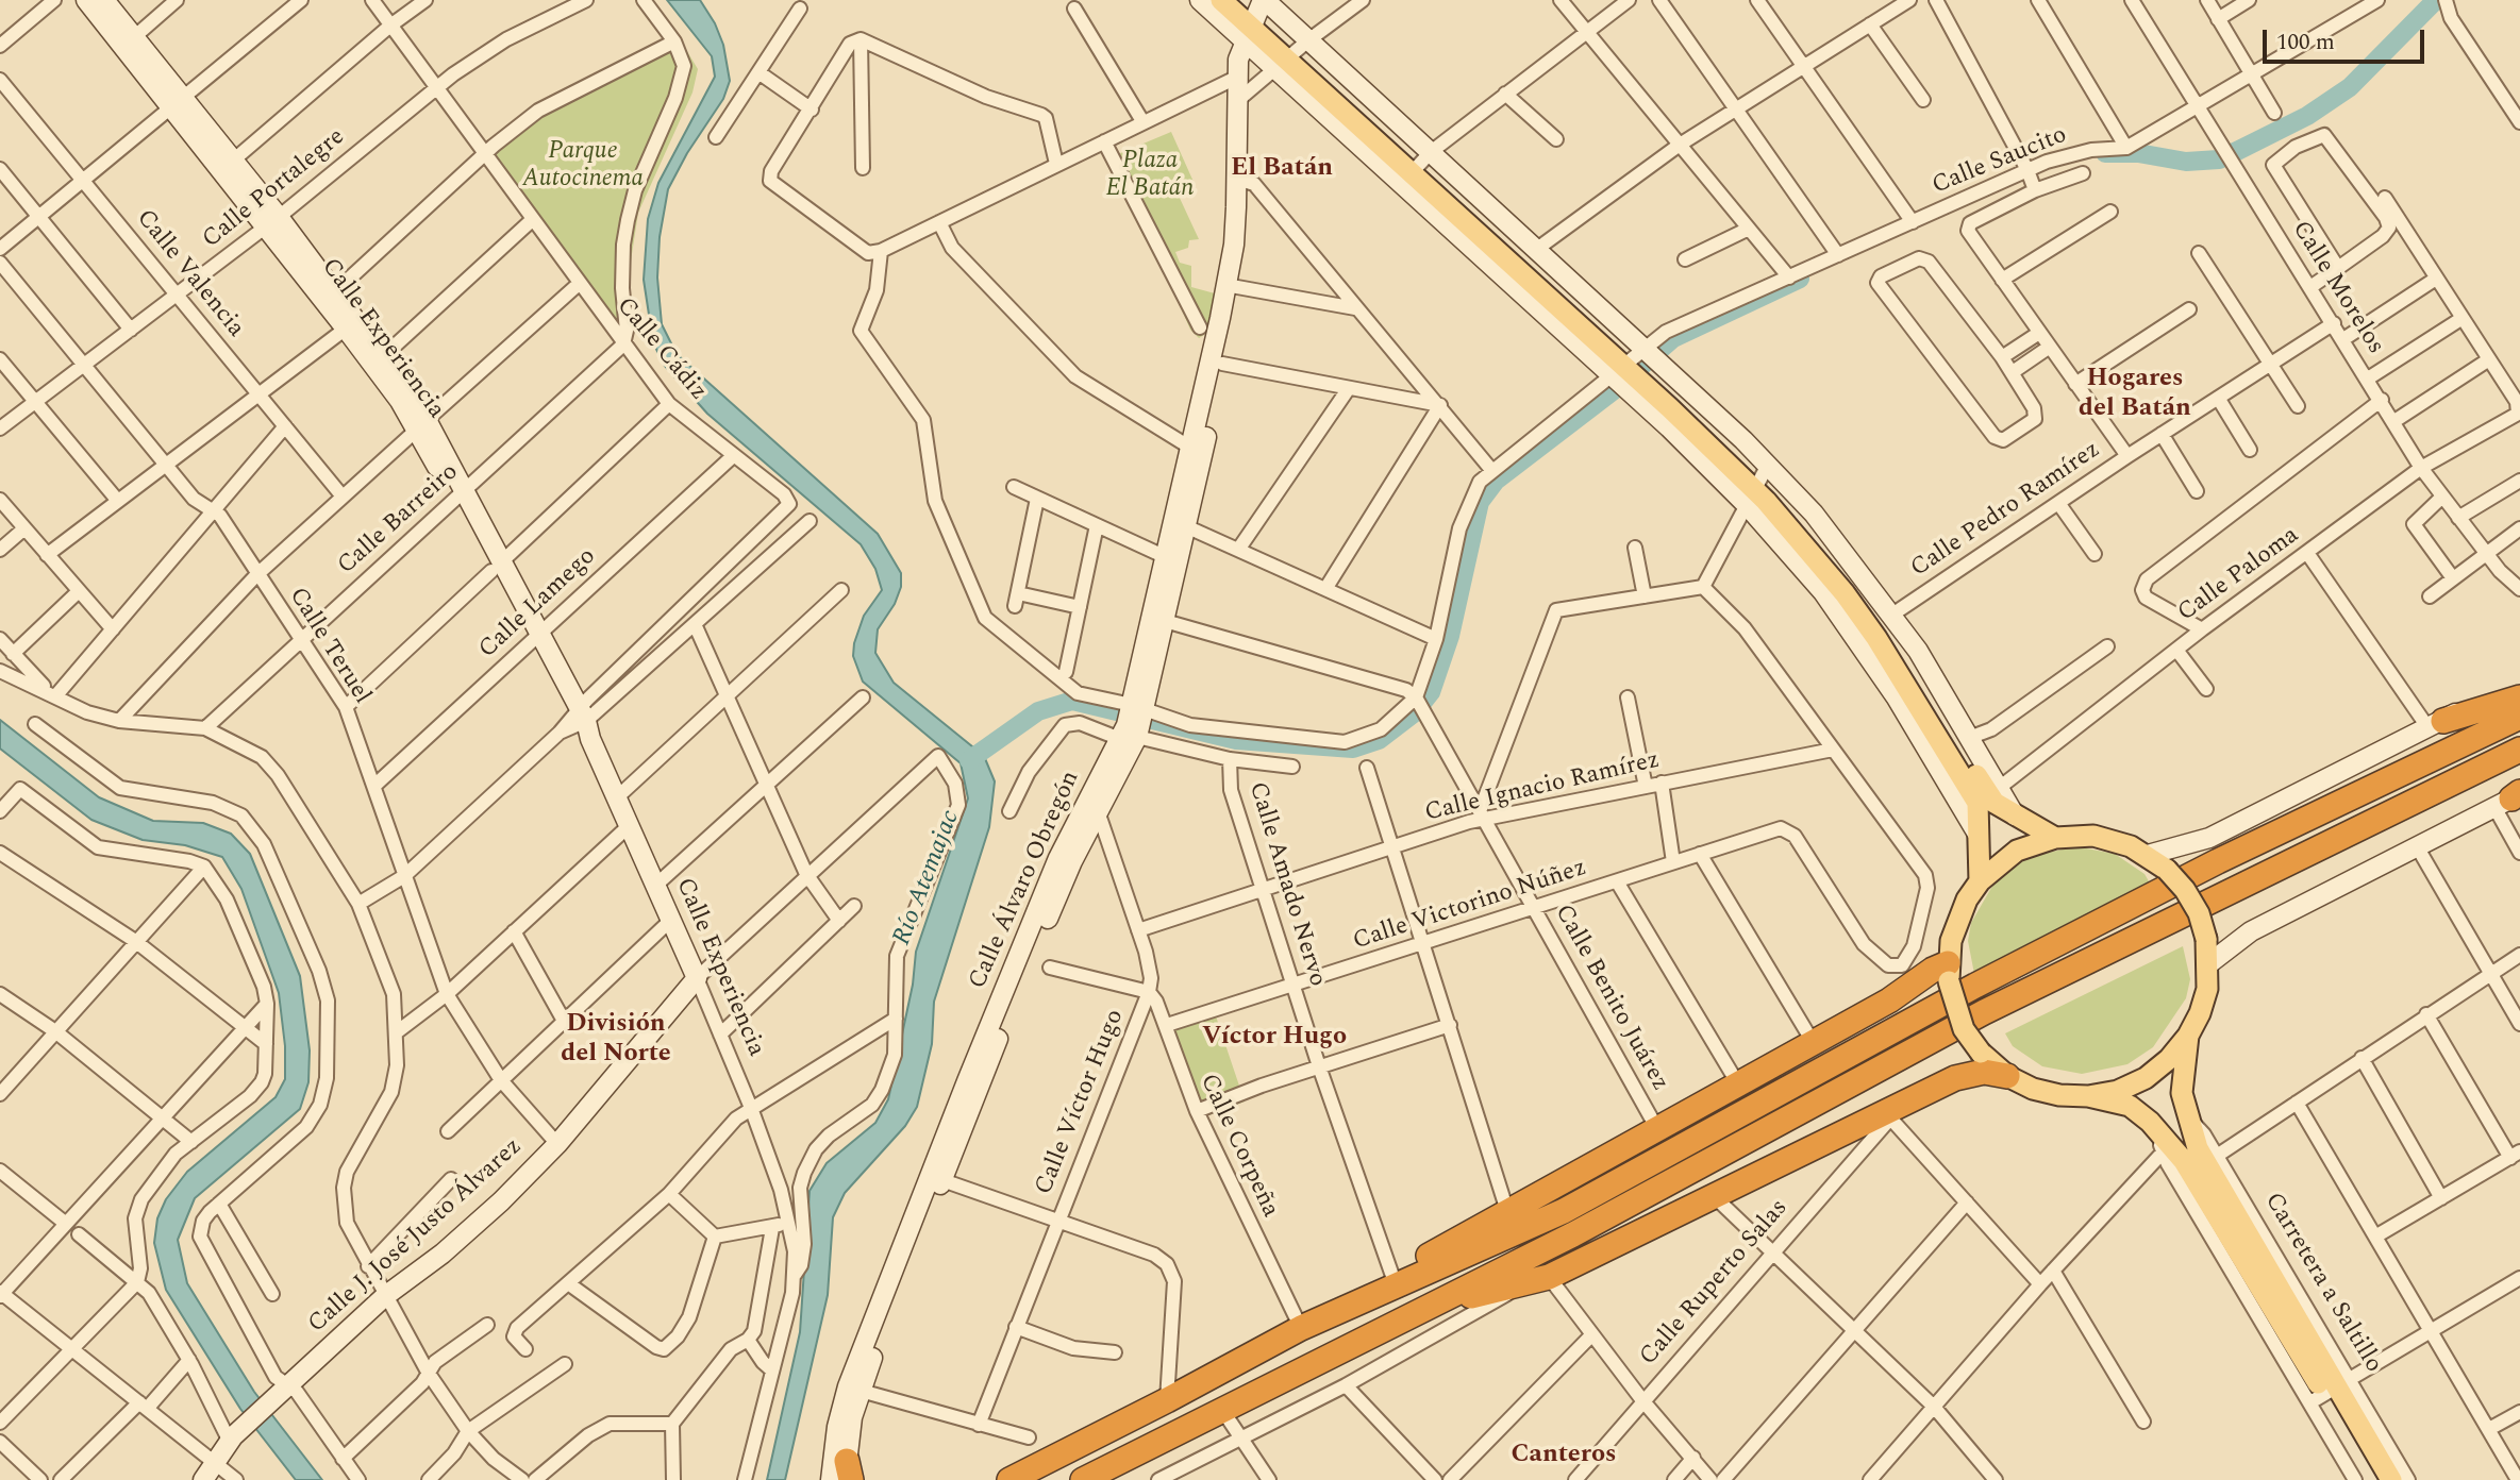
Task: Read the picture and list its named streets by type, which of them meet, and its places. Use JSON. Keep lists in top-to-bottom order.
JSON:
{
  "streets": {
    "main road": ["Carretera a Saltillo"],
    "street": [
      "Calle Saucito",
      "Calle Portalegre",
      "Calle Valencia",
      "Calle Morelos",
      "Calle Experiencia",
      "Calle Cádiz",
      "Calle Pedro Ramírez",
      "Calle Barreiro",
      "Calle Paloma",
      "Calle Lamego",
      "Calle Teruel",
      "Calle Ignacio Ramírez",
      "Calle Álvaro Obregón",
      "Calle Amado Nervo",
      "Calle Victorino Núñez",
      "Calle Benito Juárez",
      "Calle Víctor Hugo",
      "Calle Corpeña",
      "Calle J. José Justo Álvarez",
      "Calle Ruperto Salas"
    ]
  },
  "crossings": [
    ["Calle Saucito", "Calle Morelos"],
    ["Calle Saucito", "Calle Benito Juárez"],
    ["Calle Portalegre", "Calle Valencia"],
    ["Calle Portalegre", "Calle Experiencia"],
    ["Calle Portalegre", "Calle Cádiz"],
    ["Calle Portalegre", "Calle Teruel"],
    ["Calle Morelos", "Calle Pedro Ramírez"],
    ["Calle Morelos", "Calle Paloma"],
    ["Calle Experiencia", "Calle Cádiz"],
    ["Calle Experiencia", "Calle Barreiro"],
    ["Calle Experiencia", "Calle Lamego"],
    ["Calle Experiencia", "Calle J. José Justo Álvarez"],
    ["Calle Cádiz", "Calle Barreiro"],
    ["Calle Cádiz", "Calle Lamego"],
    ["Calle Barreiro", "Calle Teruel"],
    ["Calle Lamego", "Calle Teruel"],
    ["Calle Teruel", "Calle J. José Justo Álvarez"],
    ["Calle Ignacio Ramírez", "Calle Amado Nervo"],
    ["Calle Ignacio Ramírez", "Calle Victorino Núñez"],
    ["Calle Ignacio Ramírez", "Calle Benito Juárez"],
    ["Calle Ignacio Ramírez", "Calle Víctor Hugo"],
    ["Calle Álvaro Obregón", "Calle Víctor Hugo"],
    ["Calle Amado Nervo", "Calle Victorino Núñez"],
    ["Calle Victorino Núñez", "Calle Benito Juárez"],
    ["Calle Victorino Núñez", "Calle Corpeña"],
    ["Calle Víctor Hugo", "Calle Corpeña"]
  ],
  "districts": [
    "El Batán",
    "Hogares del Batán",
    "División del Norte",
    "Víctor Hugo",
    "Canteros"
  ],
  "water": ["Río Atemajac"],
  "parks": ["Parque Autocinema", "Plaza El Batán"],
  "scale_bar": "100 m"
}
